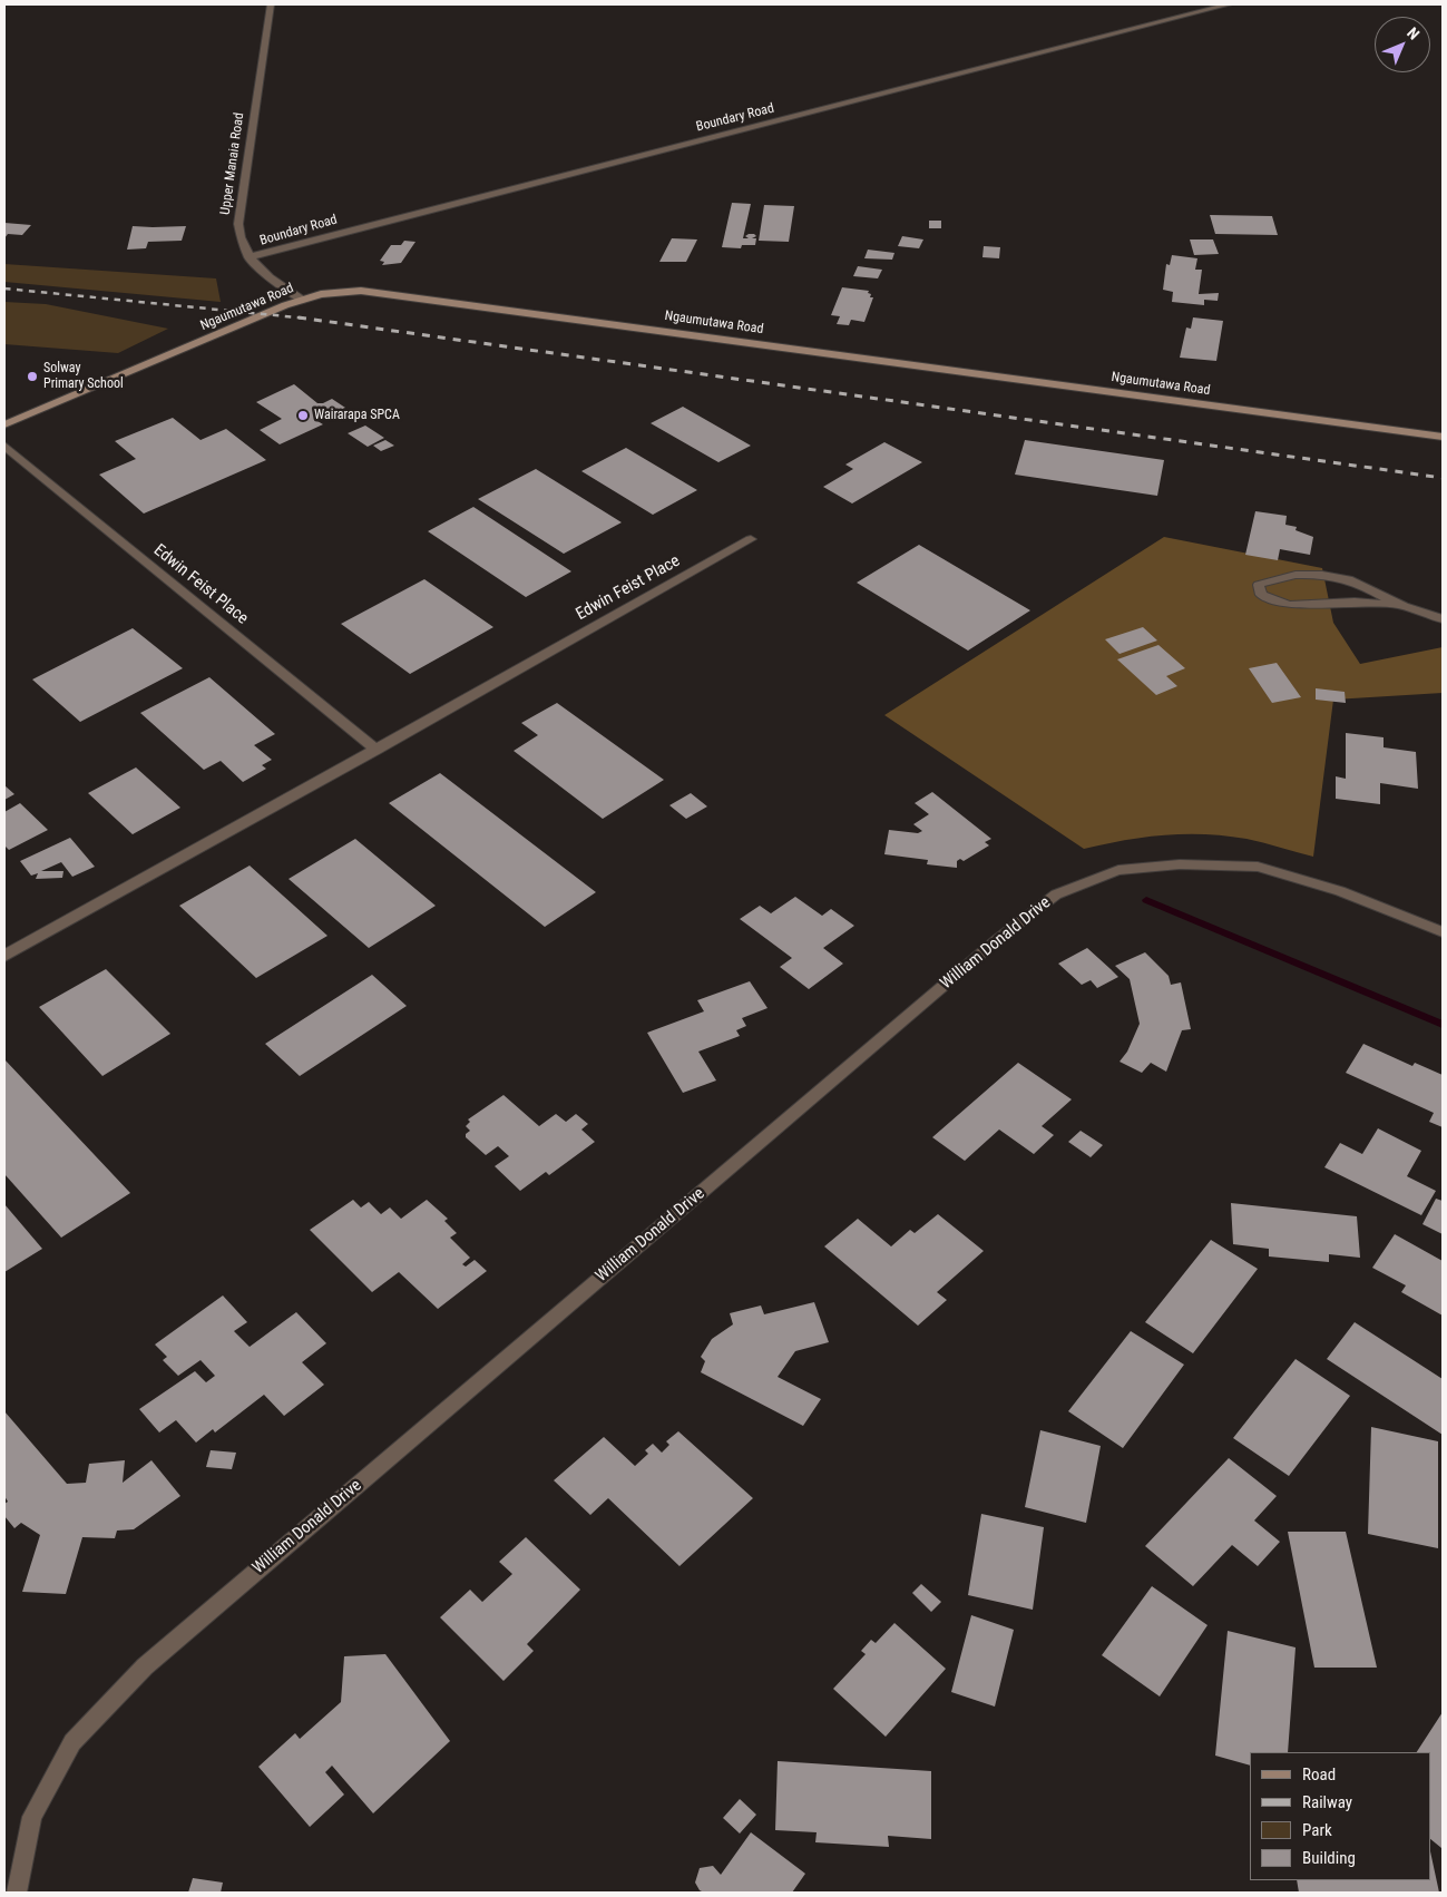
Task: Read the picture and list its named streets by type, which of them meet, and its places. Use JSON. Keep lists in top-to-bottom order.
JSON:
{
  "streets": {
    "main road": ["Ngaumutawa Road"],
    "street": [
      "Boundary Road",
      "Upper Manaia Road",
      "Edwin Feist Place",
      "William Donald Drive"
    ]
  },
  "crossings": [
    ["Boundary Road", "Upper Manaia Road"],
    ["Upper Manaia Road", "Ngaumutawa Road"]
  ],
  "places": ["Solway Primary School", "Wairarapa SPCA"],
  "legend": [
    "Road",
    "Railway",
    "Park",
    "Building"
  ],
  "north": "top right"
}
